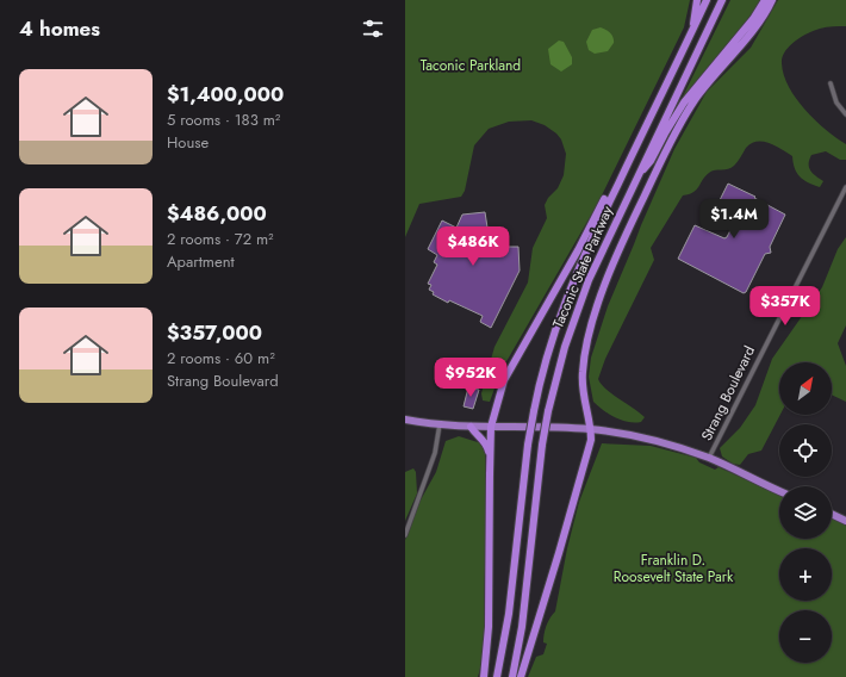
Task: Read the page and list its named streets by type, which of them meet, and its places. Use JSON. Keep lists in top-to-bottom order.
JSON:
{
  "streets": {
    "highway": ["Taconic State Parkway"],
    "street": ["Strang Boulevard"]
  },
  "parks": ["Taconic Parkland", "Franklin D. Roosevelt State Park"],
  "north": "top right",
  "page": {
    "heading": "4 homes",
    "list": [
      {
        "name": "$1,400,000",
        "note": "5 rooms · 183 m² · House"
      },
      {
        "name": "$486,000",
        "note": "2 rooms · 72 m² · Apartment"
      },
      {
        "name": "$357,000",
        "note": "2 rooms · 60 m² · Strang Boulevard"
      }
    ],
    "price": [
      "$1.4M",
      "$486K",
      "$357K",
      "$952K"
    ],
    "map_buttons": ["+", "−"]
  }
}
